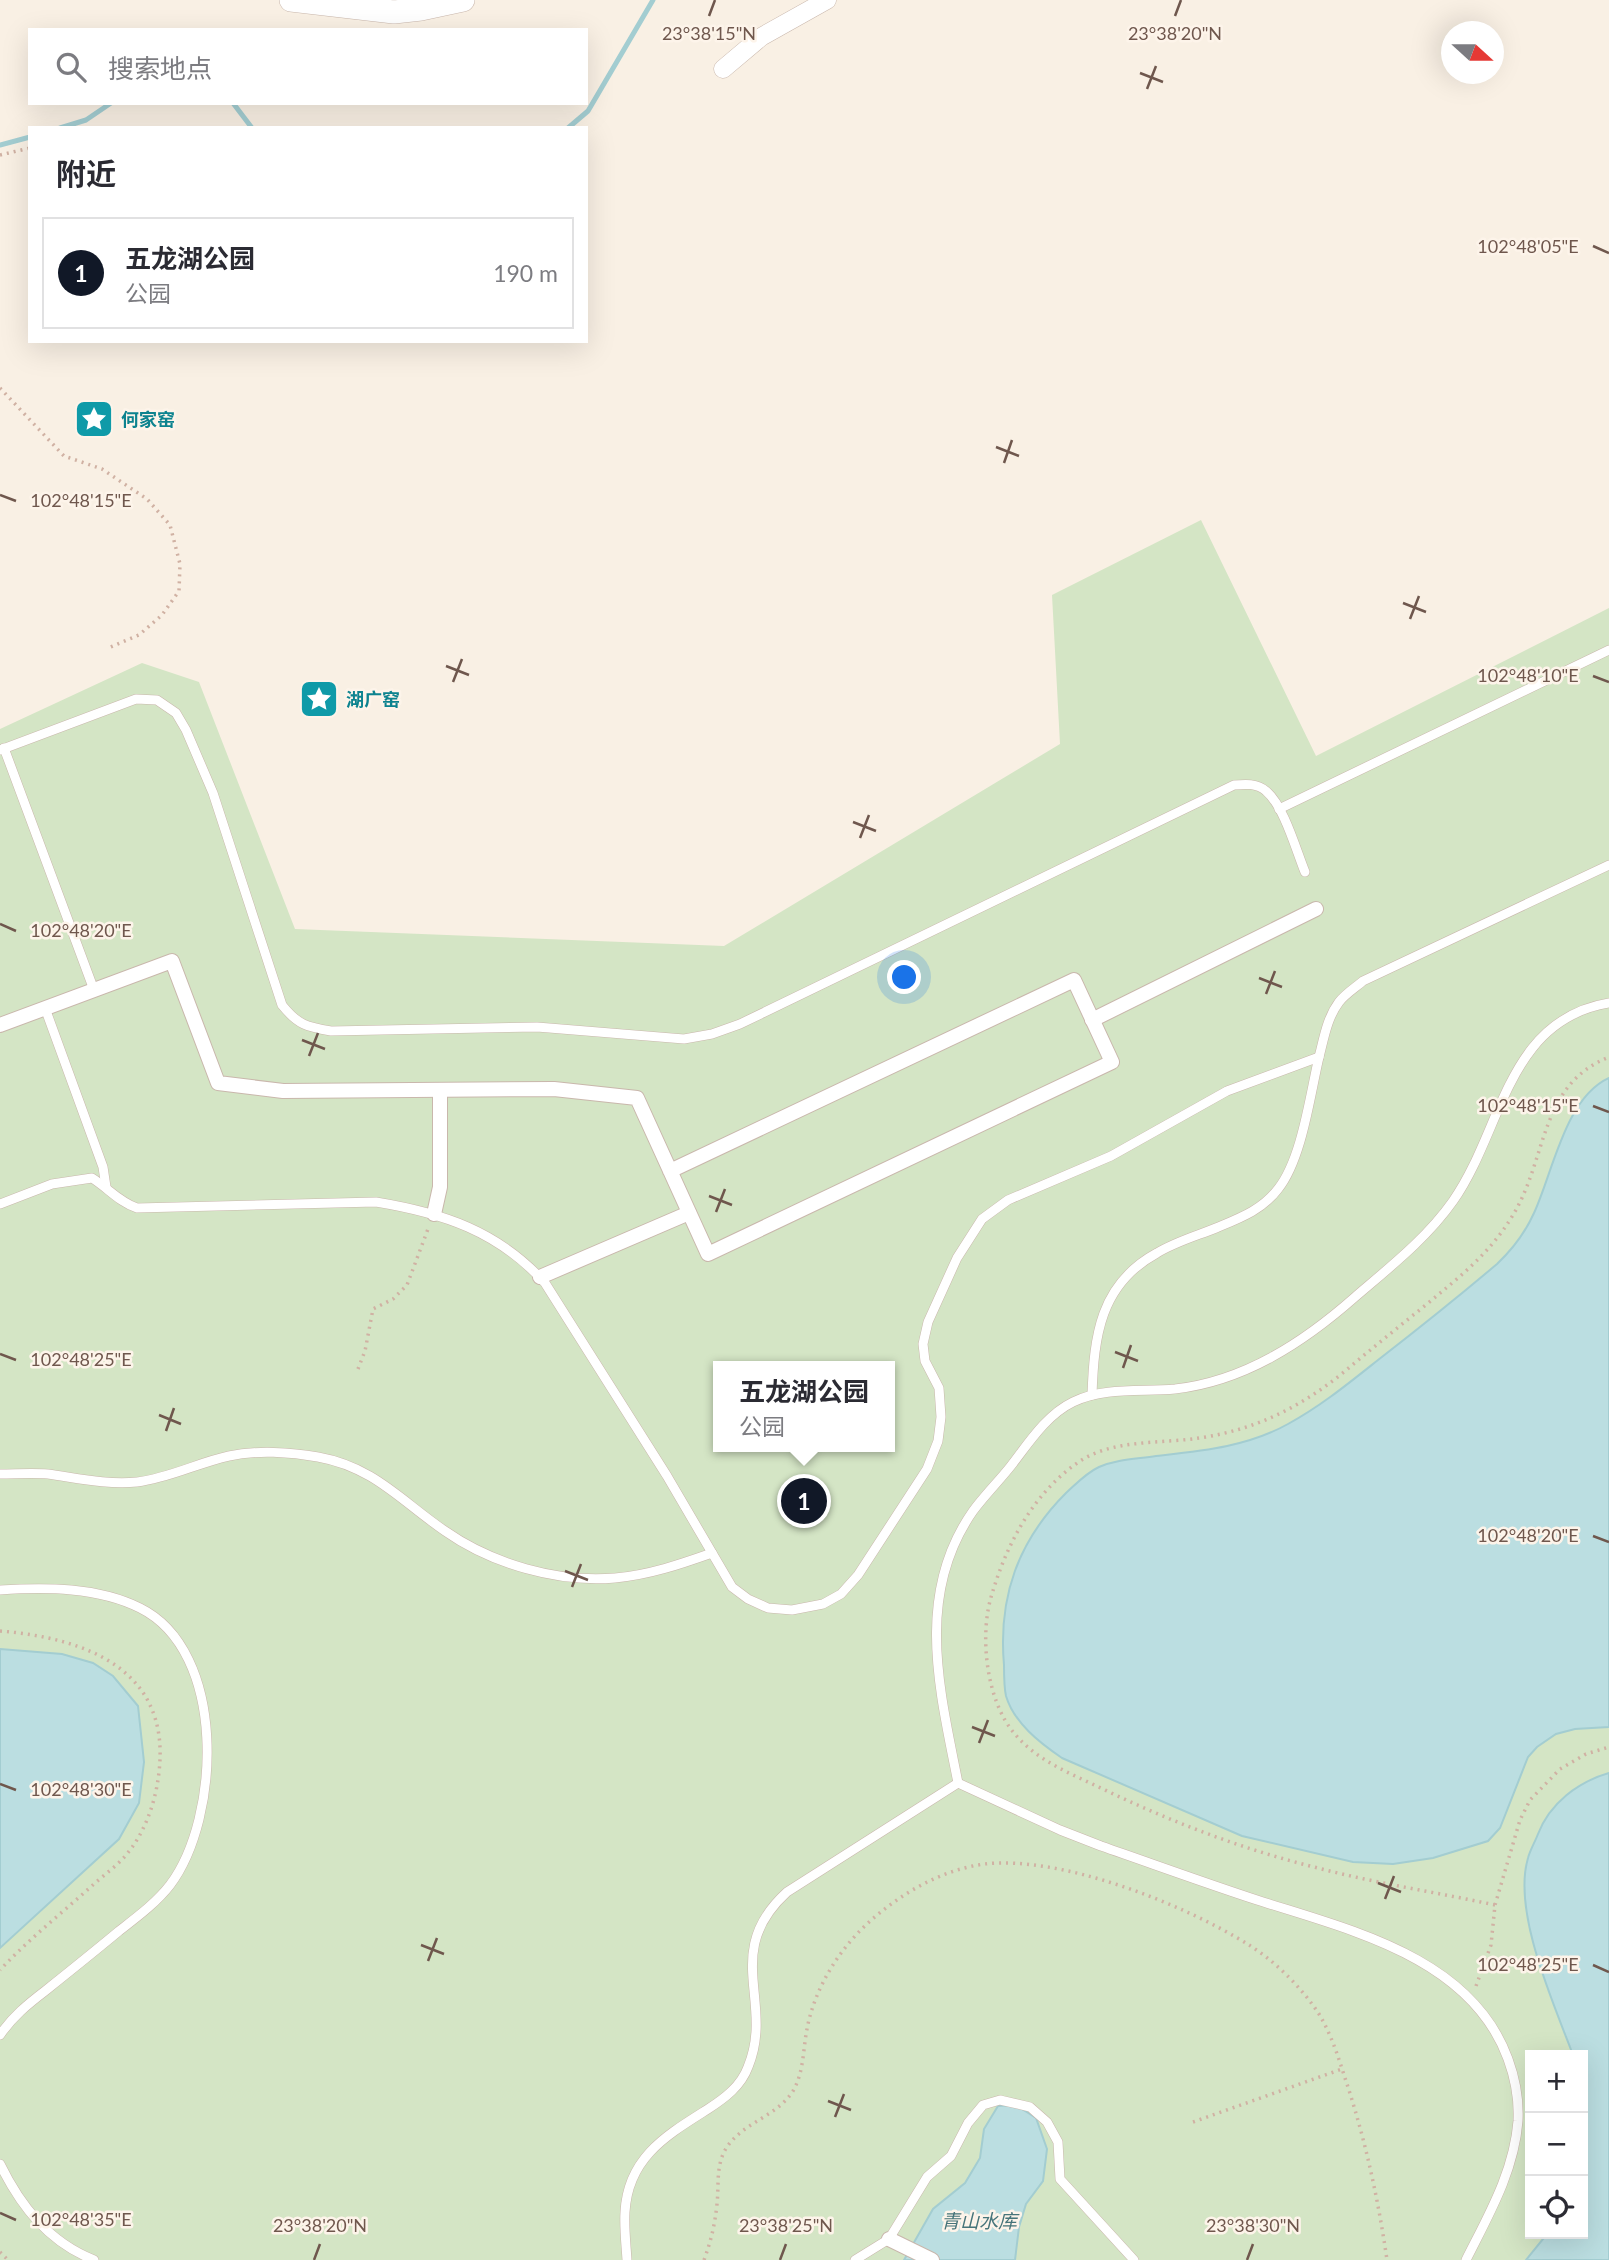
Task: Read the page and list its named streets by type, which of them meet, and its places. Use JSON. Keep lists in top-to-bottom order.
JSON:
{
  "water": ["青山水库"],
  "places": {
    "place": ["何家窑", "湖广窑"]
  },
  "north": "right",
  "page": {
    "search": "搜索地点",
    "heading": "附近",
    "list": [
      {
        "mark": "1",
        "name": "五龙湖公园",
        "note": "公园",
        "value": "190 m"
      }
    ],
    "popup": ["五龙湖公园", "公园"],
    "pins": "1",
    "map_buttons": ["+", "−"]
  },
  "coordinates": [
    "23°38'15\"N",
    "23°38'20\"N",
    "102°48'05\"E",
    "102°48'15\"E",
    "102°48'10\"E",
    "102°48'20\"E",
    "102°48'25\"E",
    "102°48'30\"E",
    "102°48'35\"E",
    "23°38'25\"N",
    "23°38'30\"N"
  ]
}
